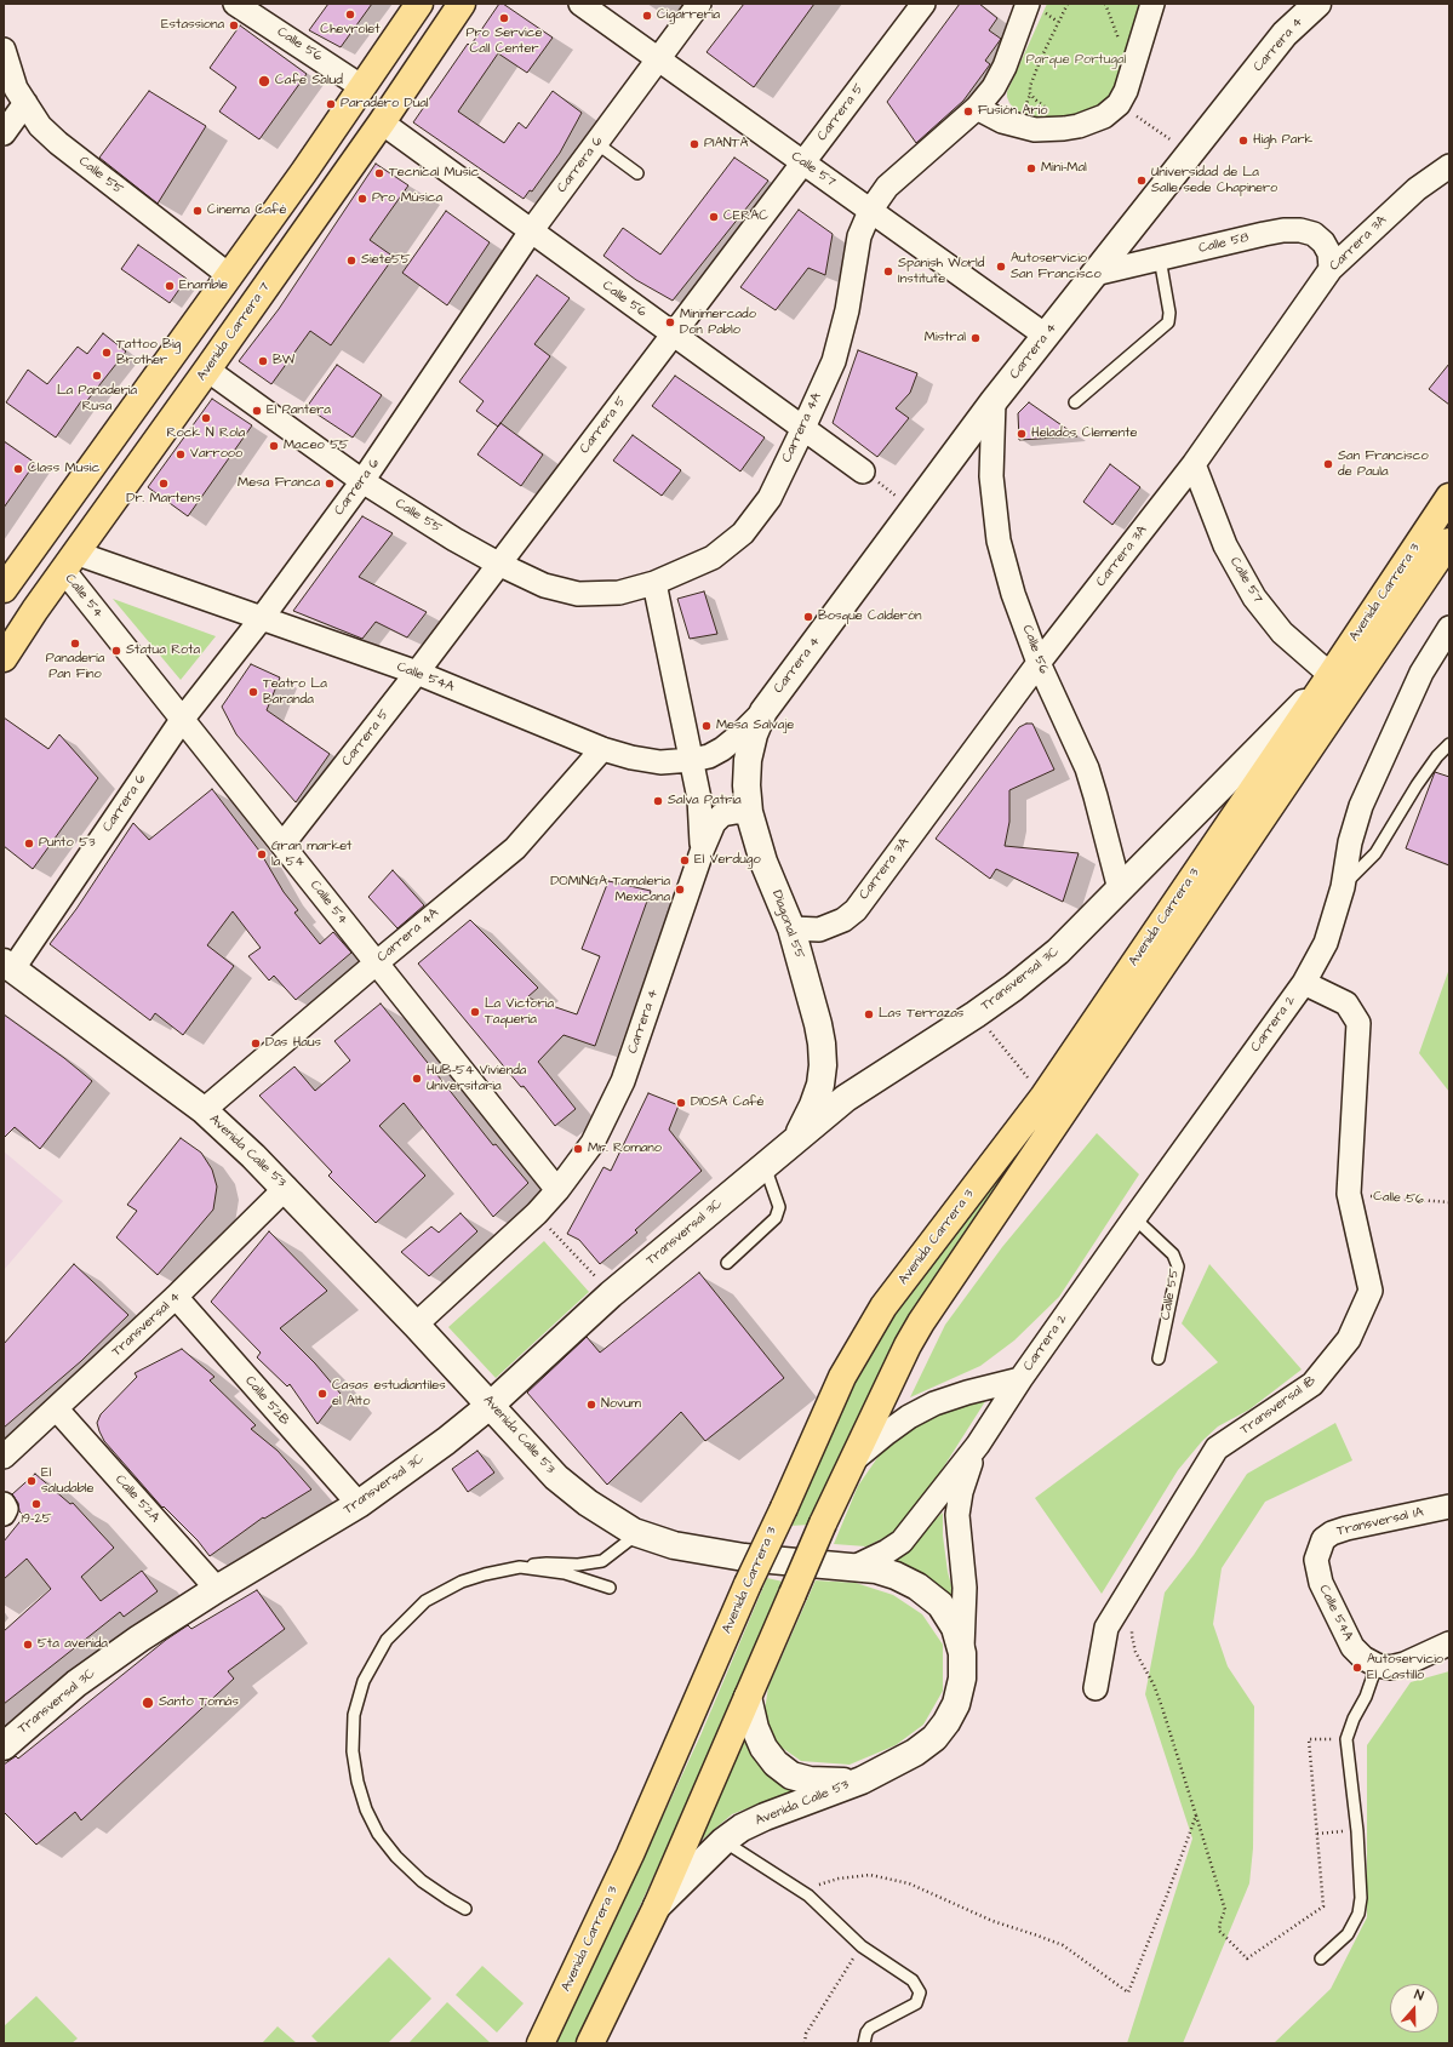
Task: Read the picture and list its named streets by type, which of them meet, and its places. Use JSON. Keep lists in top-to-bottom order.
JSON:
{
  "streets": {
    "main road": ["Avenida Carrera 7", "Avenida Carrera 3"],
    "street": [
      "Calle 56",
      "Carrera 4",
      "Carrera 5",
      "Carrera 6",
      "Calle 57",
      "Calle 55",
      "Calle 58",
      "Carrera 3A",
      "Carrera 4A",
      "Calle 54",
      "Calle 54A",
      "Diagonal 55",
      "Transversal 3C",
      "Carrera 2",
      "Avenida Calle 53",
      "Transversal 4",
      "Calle 52B",
      "Transversal 1B",
      "Calle 52A",
      "Transversal 1A"
    ]
  },
  "crossings": [
    ["Calle 56", "Carrera 4"],
    ["Calle 56", "Carrera 5"],
    ["Calle 56", "Carrera 6"],
    ["Calle 56", "Carrera 3A"],
    ["Calle 56", "Avenida Carrera 7"],
    ["Calle 56", "Carrera 4A"],
    ["Calle 56", "Transversal 3C"],
    ["Calle 56", "Transversal 1B"],
    ["Carrera 4", "Calle 57"],
    ["Carrera 4", "Calle 58"],
    ["Carrera 4", "Calle 54"],
    ["Carrera 4", "Calle 54A"],
    ["Carrera 4", "Diagonal 55"],
    ["Carrera 4", "Avenida Calle 53"],
    ["Carrera 5", "Calle 57"],
    ["Carrera 5", "Calle 55"],
    ["Carrera 5", "Calle 54"],
    ["Carrera 5", "Calle 54A"],
    ["Carrera 6", "Calle 57"],
    ["Carrera 6", "Calle 55"],
    ["Carrera 6", "Calle 54"],
    ["Carrera 6", "Calle 54A"],
    ["Carrera 6", "Avenida Calle 53"],
    ["Calle 57", "Carrera 3A"],
    ["Calle 57", "Carrera 4A"],
    ["Calle 57", "Avenida Carrera 3"],
    ["Calle 57", "Transversal 3C"],
    ["Calle 55", "Avenida Carrera 7"],
    ["Calle 55", "Carrera 4A"],
    ["Calle 55", "Carrera 2"],
    ["Calle 58", "Carrera 3A"],
    ["Carrera 3A", "Diagonal 55"],
    ["Avenida Carrera 7", "Calle 54"],
    ["Avenida Carrera 7", "Calle 54A"],
    ["Carrera 4A", "Calle 54"],
    ["Carrera 4A", "Calle 54A"],
    ["Carrera 4A", "Avenida Calle 53"],
    ["Avenida Carrera 3", "Transversal 3C"],
    ["Avenida Carrera 3", "Carrera 2"],
    ["Avenida Carrera 3", "Avenida Calle 53"],
    ["Calle 54", "Calle 54A"],
    ["Calle 54A", "Diagonal 55"],
    ["Calle 54A", "Transversal 1A"],
    ["Diagonal 55", "Transversal 3C"],
    ["Transversal 3C", "Avenida Calle 53"],
    ["Transversal 3C", "Calle 52B"],
    ["Transversal 3C", "Calle 52A"],
    ["Carrera 2", "Avenida Calle 53"],
    ["Carrera 2", "Transversal 1B"],
    ["Avenida Calle 53", "Transversal 4"],
    ["Transversal 4", "Calle 52B"],
    ["Transversal 4", "Calle 52A"]
  ],
  "parks": ["Parque Portugal"],
  "places": [
    "Chevrolet",
    "Cigarreria",
    "Pro Service Call Center",
    "Estassiona",
    "Cafe Salud",
    "Paradero Dual",
    "Fusión Ario",
    "High Park",
    "PIANTA",
    "Mini-Mal",
    "Tecnical Music",
    "Universidad de La Salle sede Chapinero",
    "Pro Música",
    "Cinema Café",
    "CERAC",
    "Siete55",
    "Autoservicio San Francisco",
    "Spanish World Institute",
    "Enamble",
    "Minimercado Don Pablo",
    "Mistral",
    "Tattoo Big Brother",
    "BW",
    "La Panaderia Rusa",
    "El Pantera",
    "Rock N Rola",
    "Helados Clemente",
    "Maceo 55",
    "Varrooo",
    "San Francisco de Paula",
    "Class Music",
    "Dr. Martens",
    "Mesa Franca",
    "Bosque Calderón",
    "Panadería Pan Fino",
    "Statua Rota",
    "Teatro La Baranda",
    "Mesa Salvaje",
    "Salva Patria",
    "Punto 53",
    "Gran market la 54",
    "El Verdugo",
    "DOMINGA Tamaleria Mexicana",
    "La Victoria Taquería",
    "Las Terrazas",
    "Das Haus",
    "HUB-54 Vivienda Universitaria",
    "DIOSA Café",
    "Mr. Romano",
    "Casas estudiantiles el Alto",
    "Novum",
    "El saludable",
    "19-25",
    "5ta avenida",
    "Autoservicio El Castillo",
    "Santo Tomás"
  ],
  "north": "top"
}
